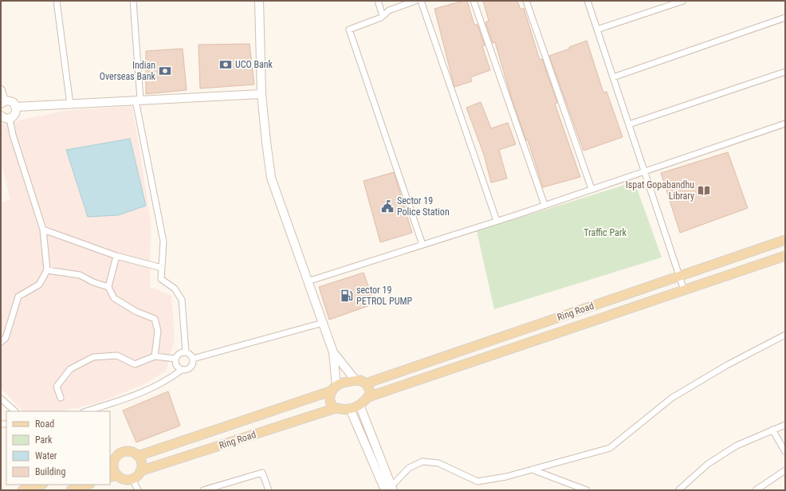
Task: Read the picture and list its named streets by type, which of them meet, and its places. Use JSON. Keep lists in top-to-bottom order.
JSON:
{
  "streets": {
    "main road": ["Ring Road"]
  },
  "parks": ["Traffic Park"],
  "places": {
    "bank": ["UCO Bank", "Indian Overseas Bank"],
    "library": ["Ispat Gopabandhu Library"],
    "public building": ["Sector 19 Police Station"],
    "fuel station": ["sector 19 PETROL PUMP"]
  },
  "legend": [
    "Road",
    "Park",
    "Water",
    "Building"
  ]
}
